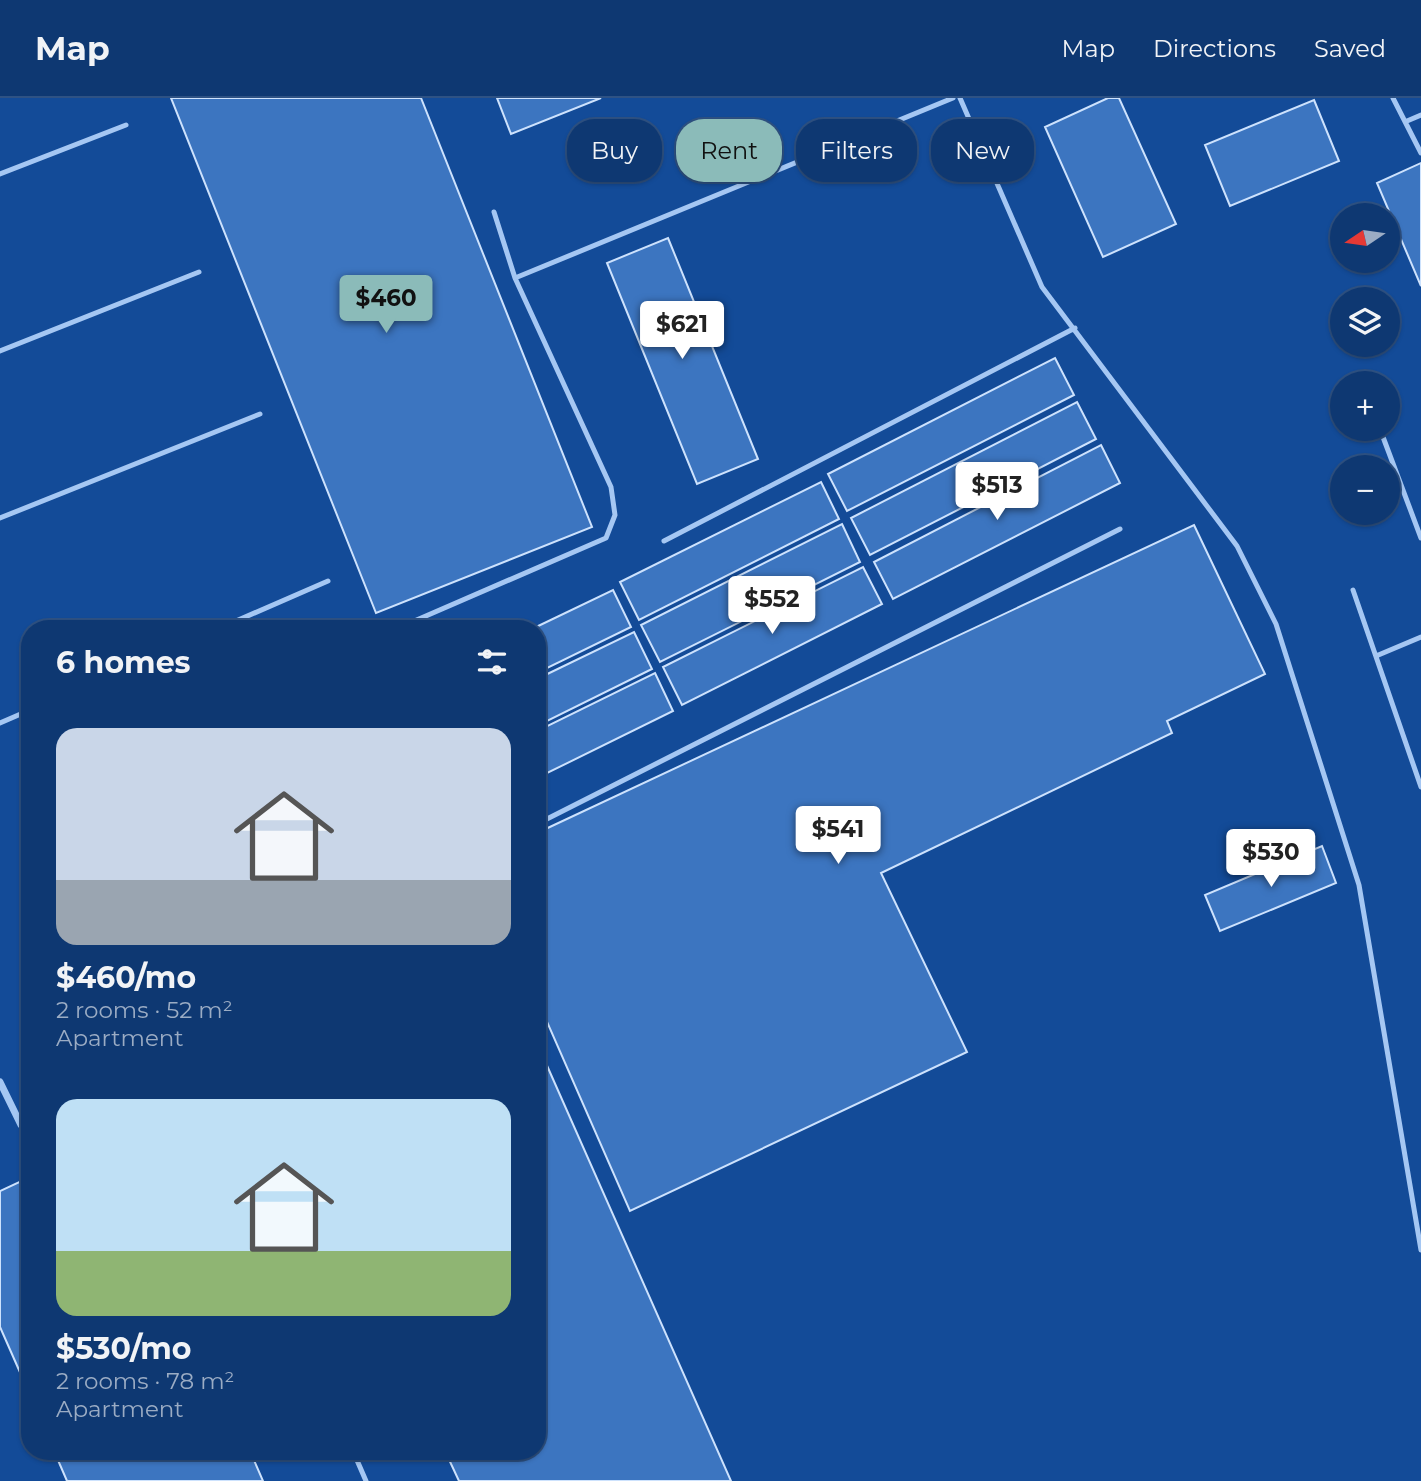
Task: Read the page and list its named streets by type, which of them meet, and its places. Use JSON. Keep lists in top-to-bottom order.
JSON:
{
  "north": "left",
  "page": {
    "header": "Map",
    "nav": ["Map", "Directions", "Saved"],
    "chip": [
      "Buy",
      "Rent",
      "Filters",
      "New"
    ],
    "map_buttons": ["+", "−"],
    "price": [
      "$460",
      "$621",
      "$513",
      "$552",
      "$541",
      "$530"
    ],
    "heading": "6 homes",
    "list": [
      {
        "name": "$460/mo",
        "note": "2 rooms · 52 m² · Apartment"
      },
      {
        "name": "$530/mo",
        "note": "2 rooms · 78 m² · Apartment"
      }
    ]
  }
}
